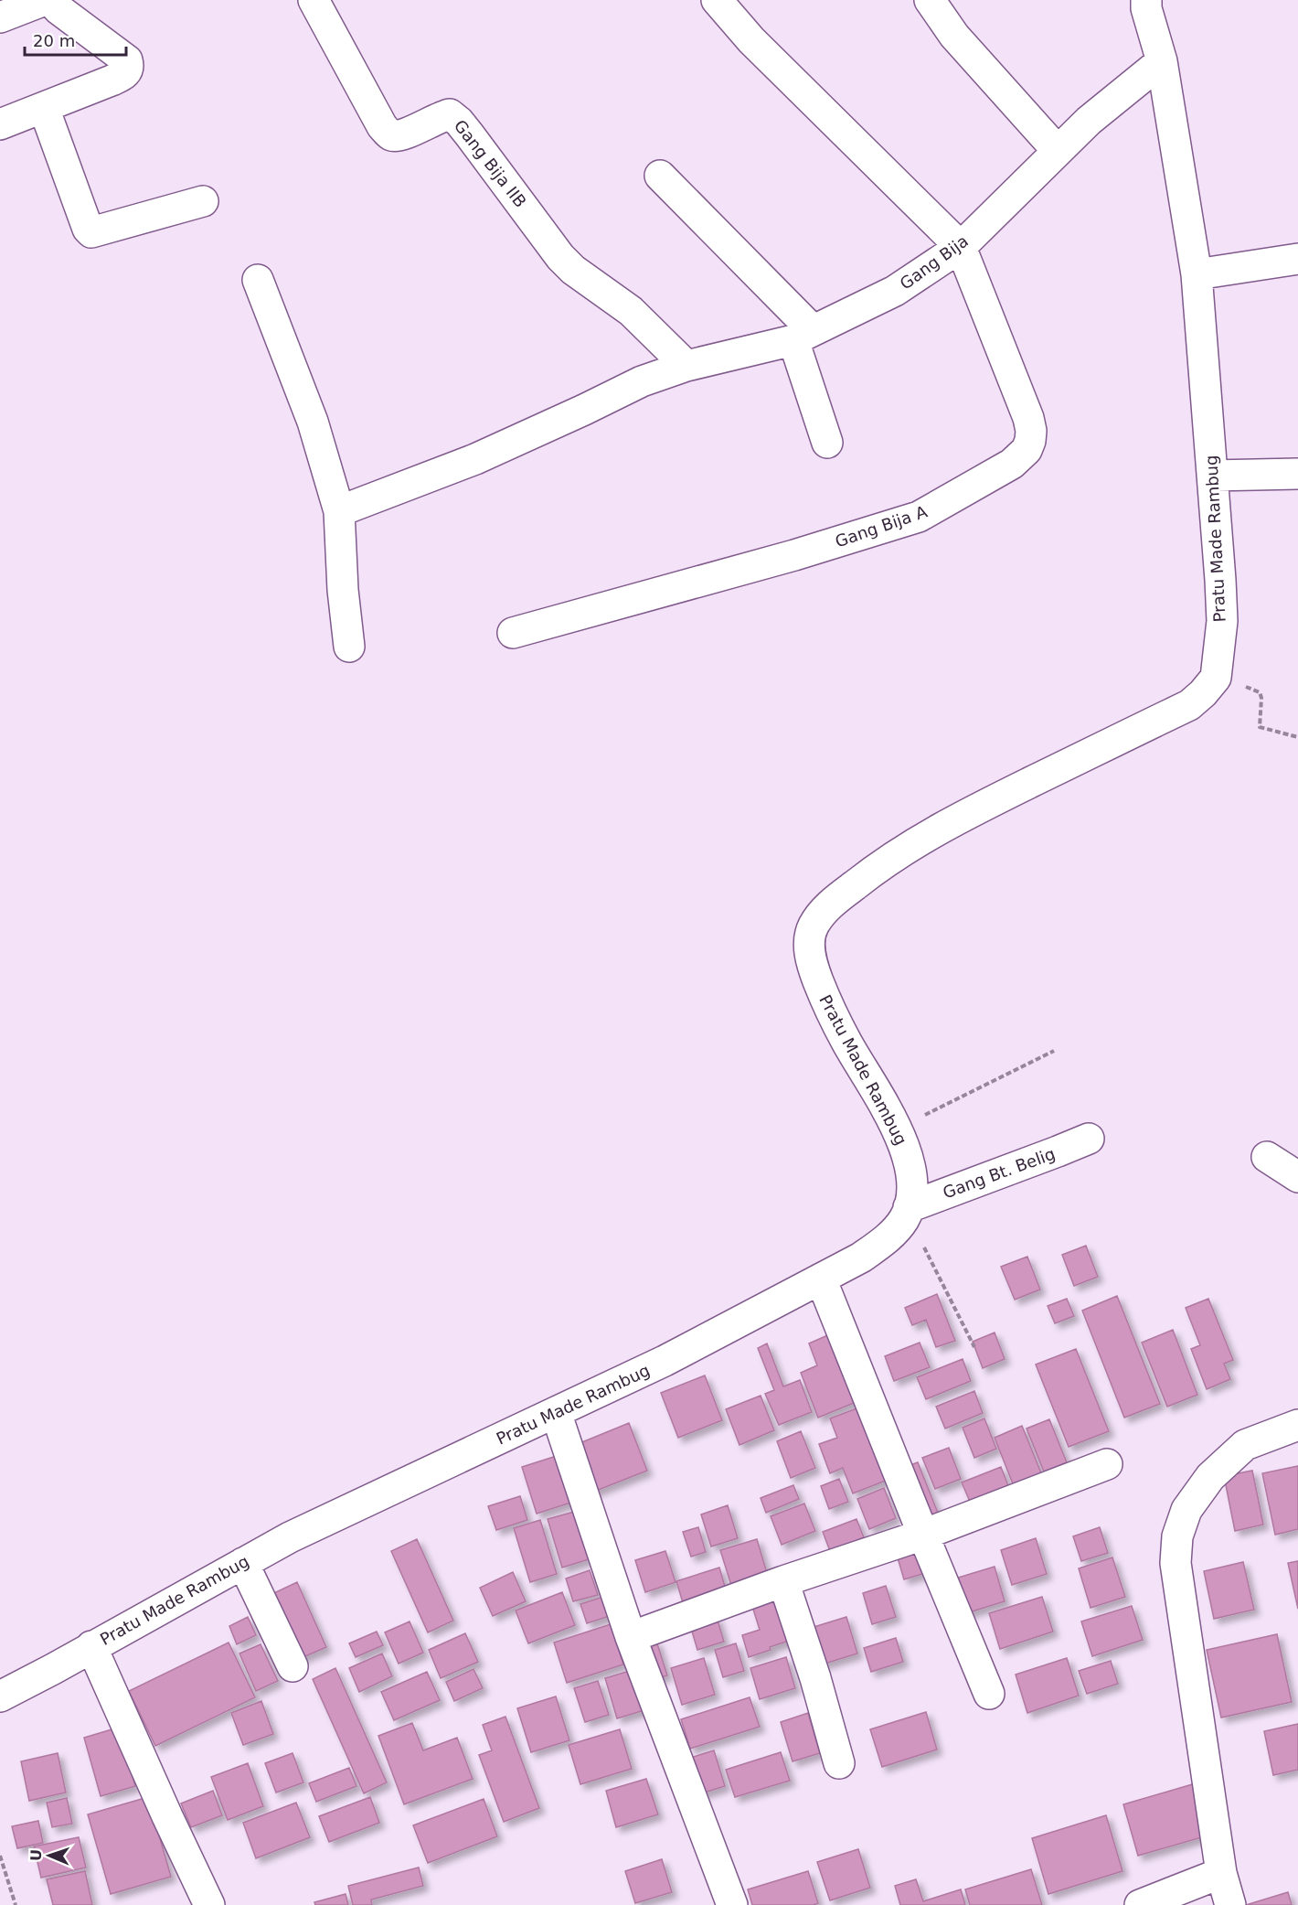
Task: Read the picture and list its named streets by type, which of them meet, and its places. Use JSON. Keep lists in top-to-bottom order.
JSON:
{
  "streets": {
    "street": [
      "Gang Bija IIB",
      "Gang Bija",
      "Gang Bija A",
      "Pratu Made Rambug",
      "Gang Bt. Belig"
    ]
  },
  "crossings": [
    ["Gang Bija IIB", "Gang Bija"],
    ["Gang Bija", "Gang Bija A"],
    ["Gang Bija", "Pratu Made Rambug"],
    ["Pratu Made Rambug", "Gang Bt. Belig"]
  ],
  "scale_bar": "20 m",
  "north": "left"
}
